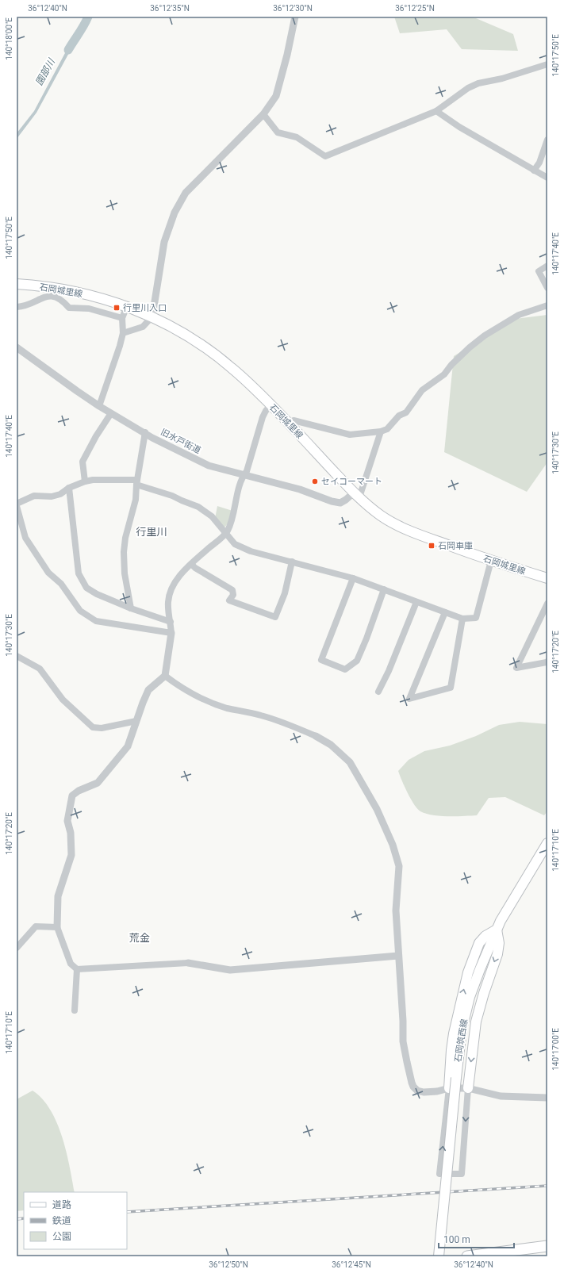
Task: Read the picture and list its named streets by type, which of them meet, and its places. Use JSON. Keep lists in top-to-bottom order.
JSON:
{
  "streets": {
    "main road": ["石岡城里線", "石岡筑西線"],
    "street": ["旧水戸街道"]
  },
  "crossings": [
    ["石岡城里線", "旧水戸街道"]
  ],
  "districts": ["行里川", "荒金"],
  "water": ["園部川"],
  "places": {
    "transit": ["行里川入口", "石岡車庫"],
    "other": ["セイコーマート"]
  },
  "legend": ["道路", "鉄道", "公園"],
  "scale_bar": "100 m",
  "coordinates": [
    "36°12'40\"N",
    "36°12'35\"N",
    "36°12'30\"N",
    "36°12'25\"N",
    "140°18'00\"E",
    "140°17'50\"E",
    "140°17'40\"E",
    "140°17'30\"E",
    "140°17'20\"E",
    "140°17'10\"E",
    "140°17'00\"E",
    "36°12'50\"N",
    "36°12'45\"N"
  ]
}
